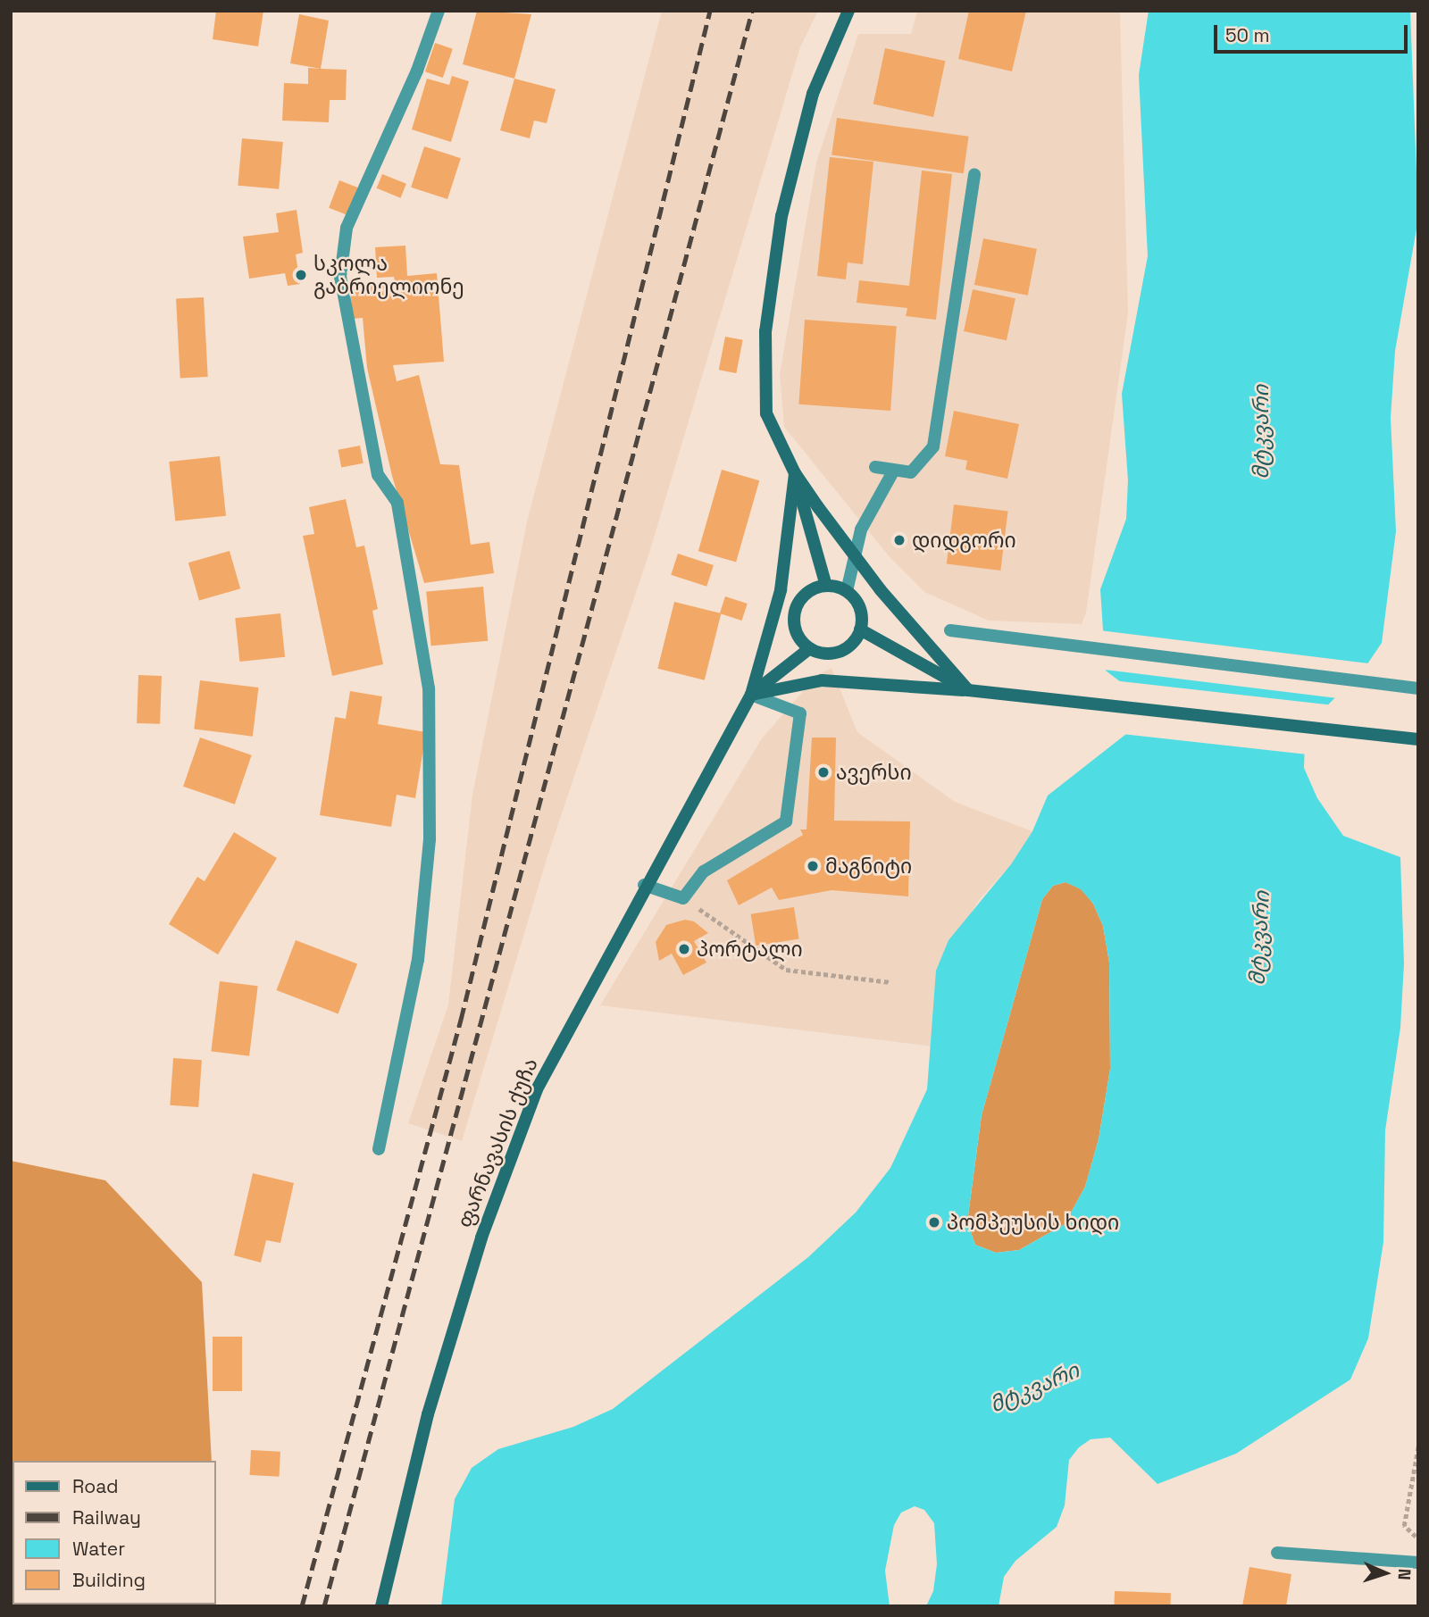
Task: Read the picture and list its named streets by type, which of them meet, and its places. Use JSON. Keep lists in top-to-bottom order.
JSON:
{
  "streets": {
    "main road": ["ფარნავასის ქუჩა"]
  },
  "water": ["მტკვარი"],
  "places": [
    "სკოლა გაბრიელიონე",
    "დიდგორი",
    "ავერსი",
    "მაგნიტი",
    "პორტალი",
    "პომპეუსის ხიდი"
  ],
  "legend": [
    "Road",
    "Railway",
    "Water",
    "Building"
  ],
  "scale_bar": "50 m",
  "north": "right"
}
